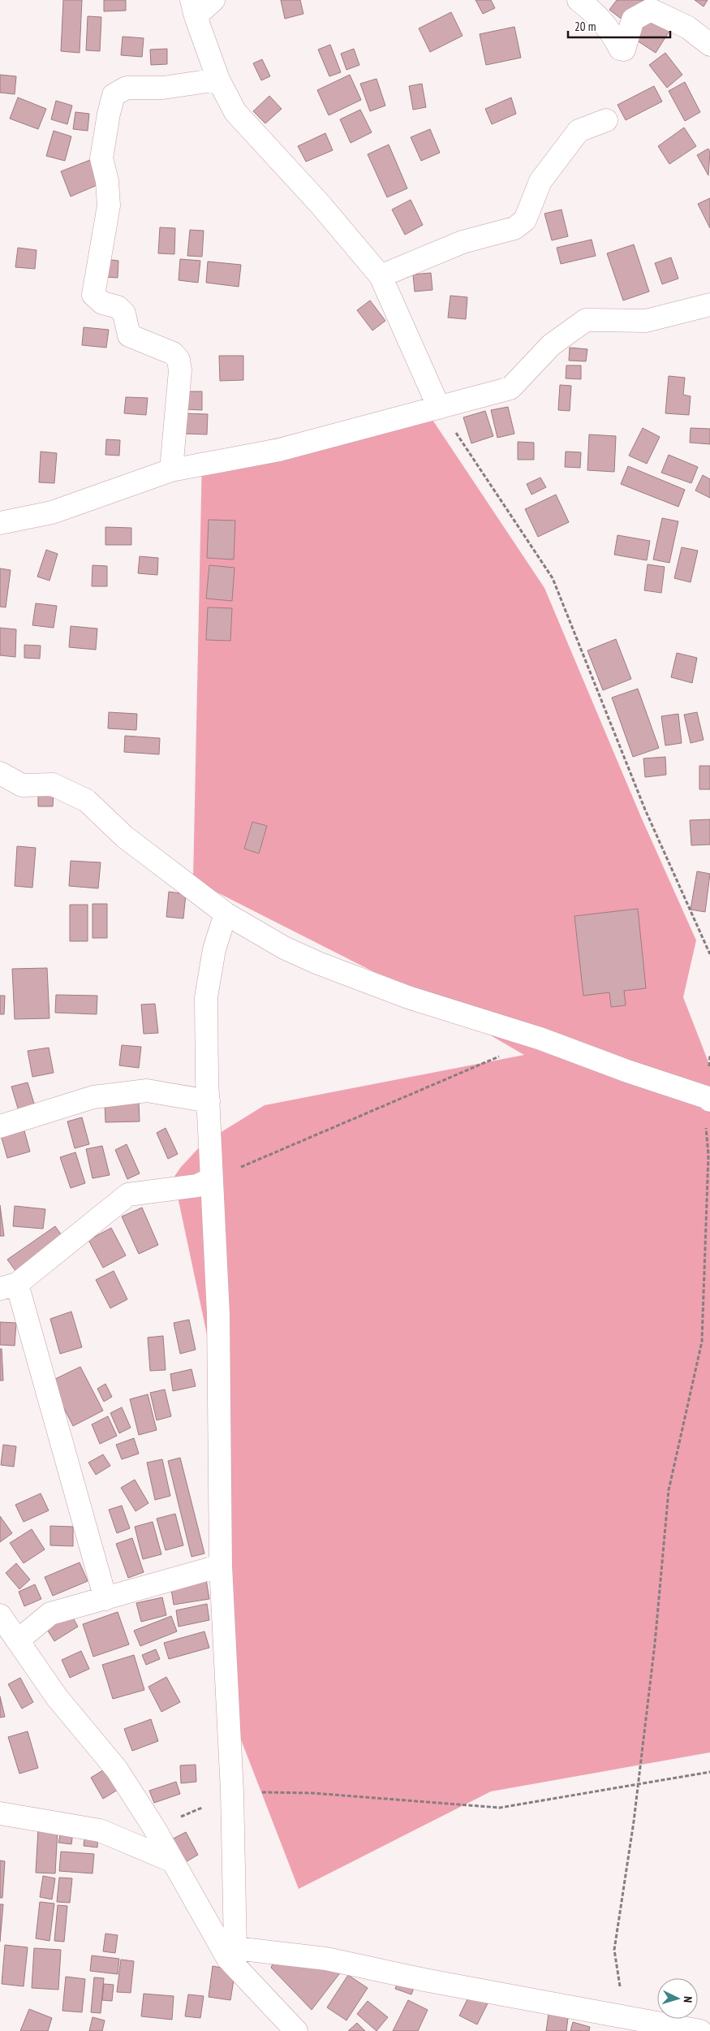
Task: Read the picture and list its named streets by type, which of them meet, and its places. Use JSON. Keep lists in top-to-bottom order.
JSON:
{
  "scale_bar": "20 m",
  "north": "right"
}
